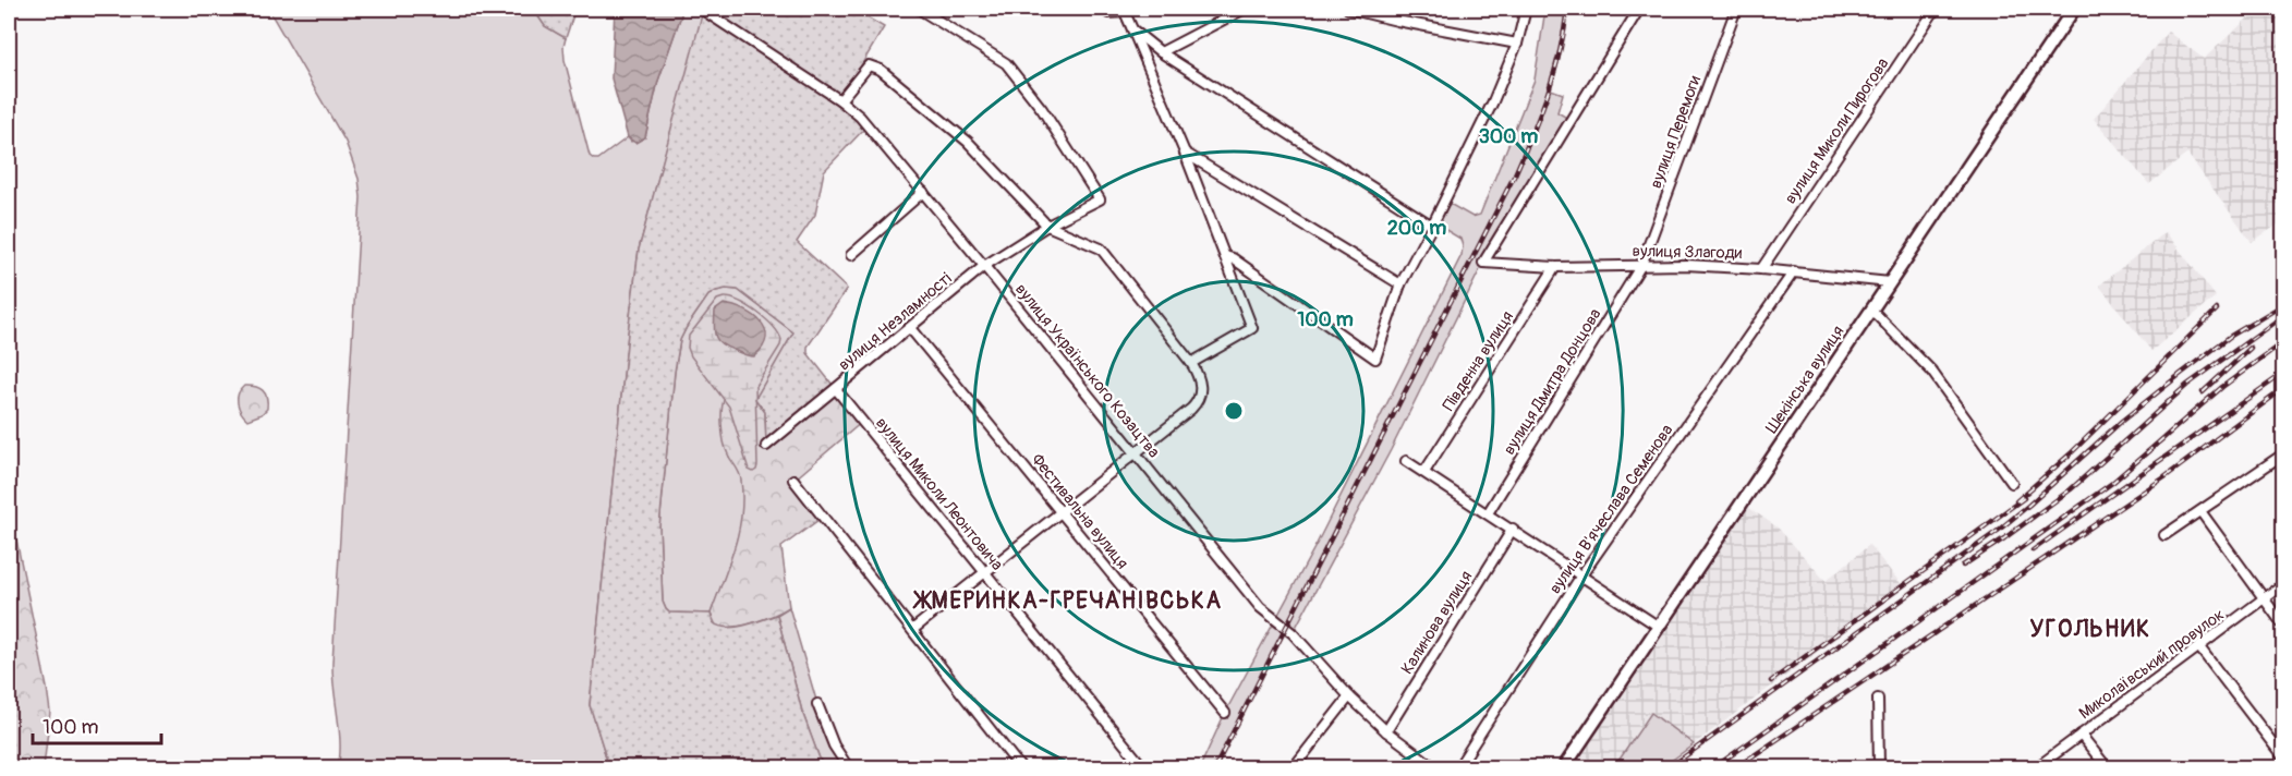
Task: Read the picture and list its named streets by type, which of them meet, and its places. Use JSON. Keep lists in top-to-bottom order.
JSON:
{
  "streets": {
    "street": [
      "вулиця Миколи Пирогова",
      "вулиця Перемоги",
      "вулиця Злагоди",
      "вулиця Незламності",
      "Південна вулиця",
      "вулиця Українського Козацтва",
      "Шекінська вулиця",
      "вулиця Дмитра Донцова",
      "вулиця Миколи Леонтовича",
      "вулиця В'ячеслава Семенова",
      "Фестивальна вулиця",
      "Калинова вулиця",
      "Миколаївський провулок"
    ]
  },
  "crossings": [
    ["вулиця Миколи Пирогова", "вулиця Злагоди"],
    ["вулиця Перемоги", "вулиця Злагоди"],
    ["вулиця Перемоги", "вулиця Дмитра Донцова"],
    ["вулиця Злагоди", "Південна вулиця"],
    ["вулиця Злагоди", "Шекінська вулиця"],
    ["вулиця Злагоди", "вулиця Дмитра Донцова"],
    ["вулиця Злагоди", "вулиця В'ячеслава Семенова"],
    ["вулиця Незламності", "вулиця Українського Козацтва"],
    ["вулиця Незламності", "вулиця Миколи Леонтовича"],
    ["вулиця Незламності", "Фестивальна вулиця"],
    ["вулиця Українського Козацтва", "Калинова вулиця"]
  ],
  "districts": ["ЖМЕРИНКА-ГРЕЧАНІВСЬКА", "УГОЛЬНИК"],
  "scale_bar": "100 m",
  "rings": ["300 m", "200 m", "100 m"]
}
